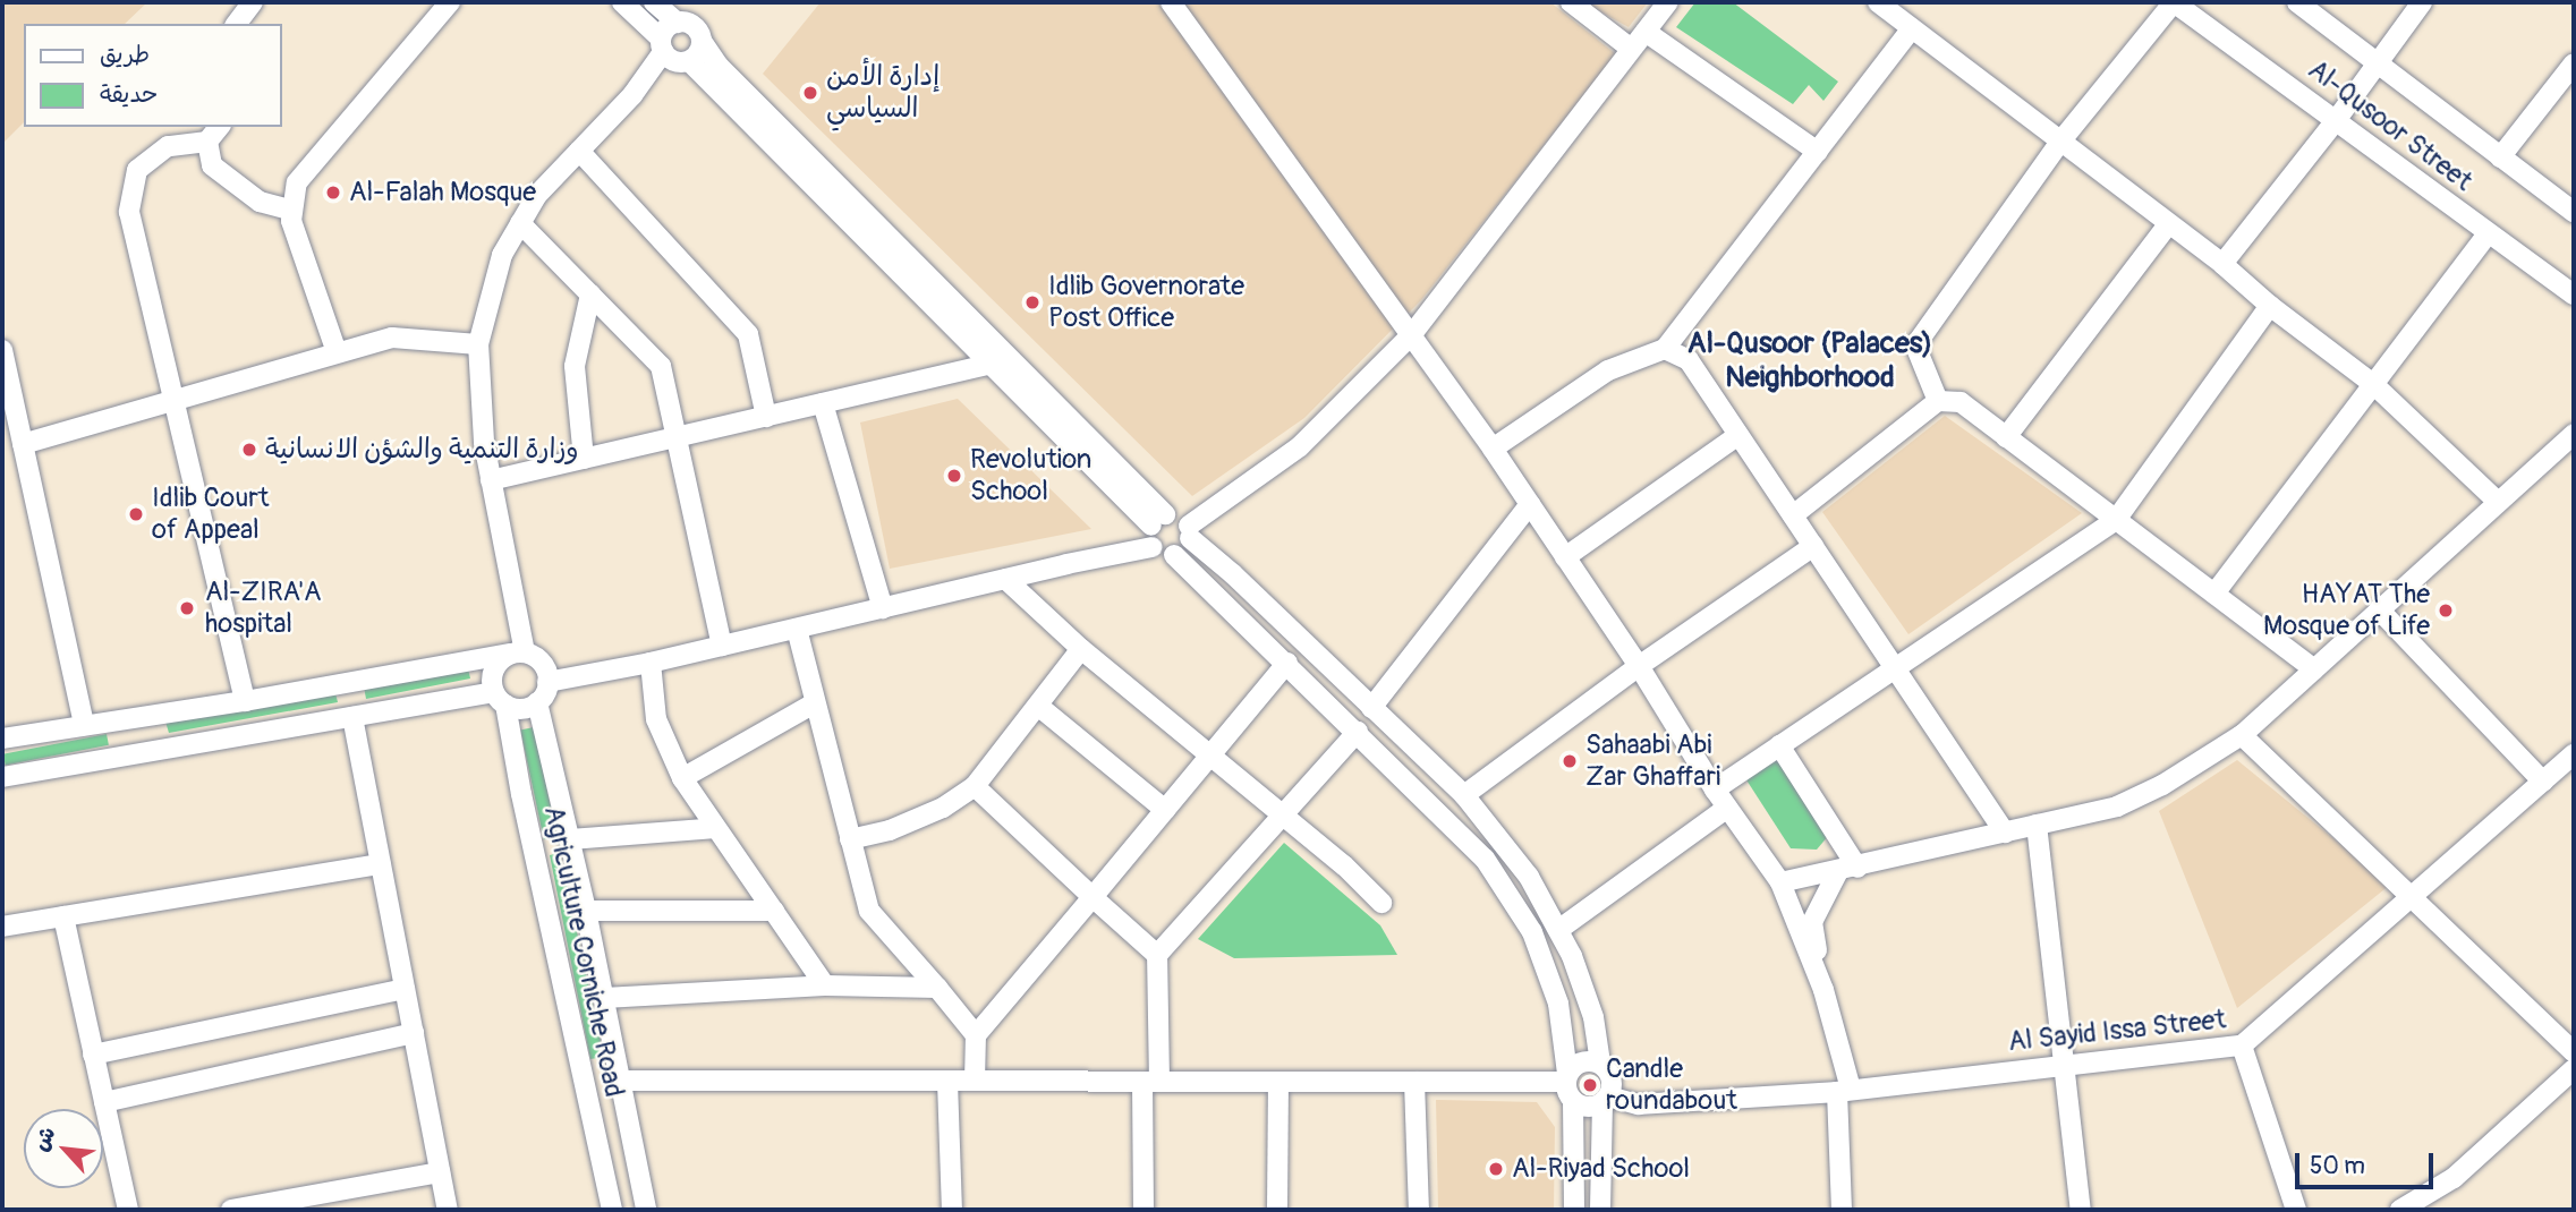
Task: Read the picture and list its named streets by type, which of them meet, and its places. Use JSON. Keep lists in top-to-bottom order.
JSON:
{
  "streets": {
    "street": ["Al-Qusoor Street", "Agriculture Corniche Road", "Al Sayid Issa Street"]
  },
  "districts": ["Al-Qusoor (Palaces) Neighborhood"],
  "places": [
    "إدارة الأمن السياسي",
    "Al-Falah Mosque",
    "Idlib Governorate Post Office",
    "وزارة التنمية والشؤن الانسانية",
    "Revolution School",
    "Idlib Court of Appeal",
    "Al-ZIRA'A hospital",
    "HAYAT The Mosque of Life",
    "Sahaabi Abi Zar Ghaffari",
    "Candle roundabout",
    "Al-Riyad School"
  ],
  "legend": ["طريق", "حديقة"],
  "scale_bar": "50 m",
  "north": "top left"
}
